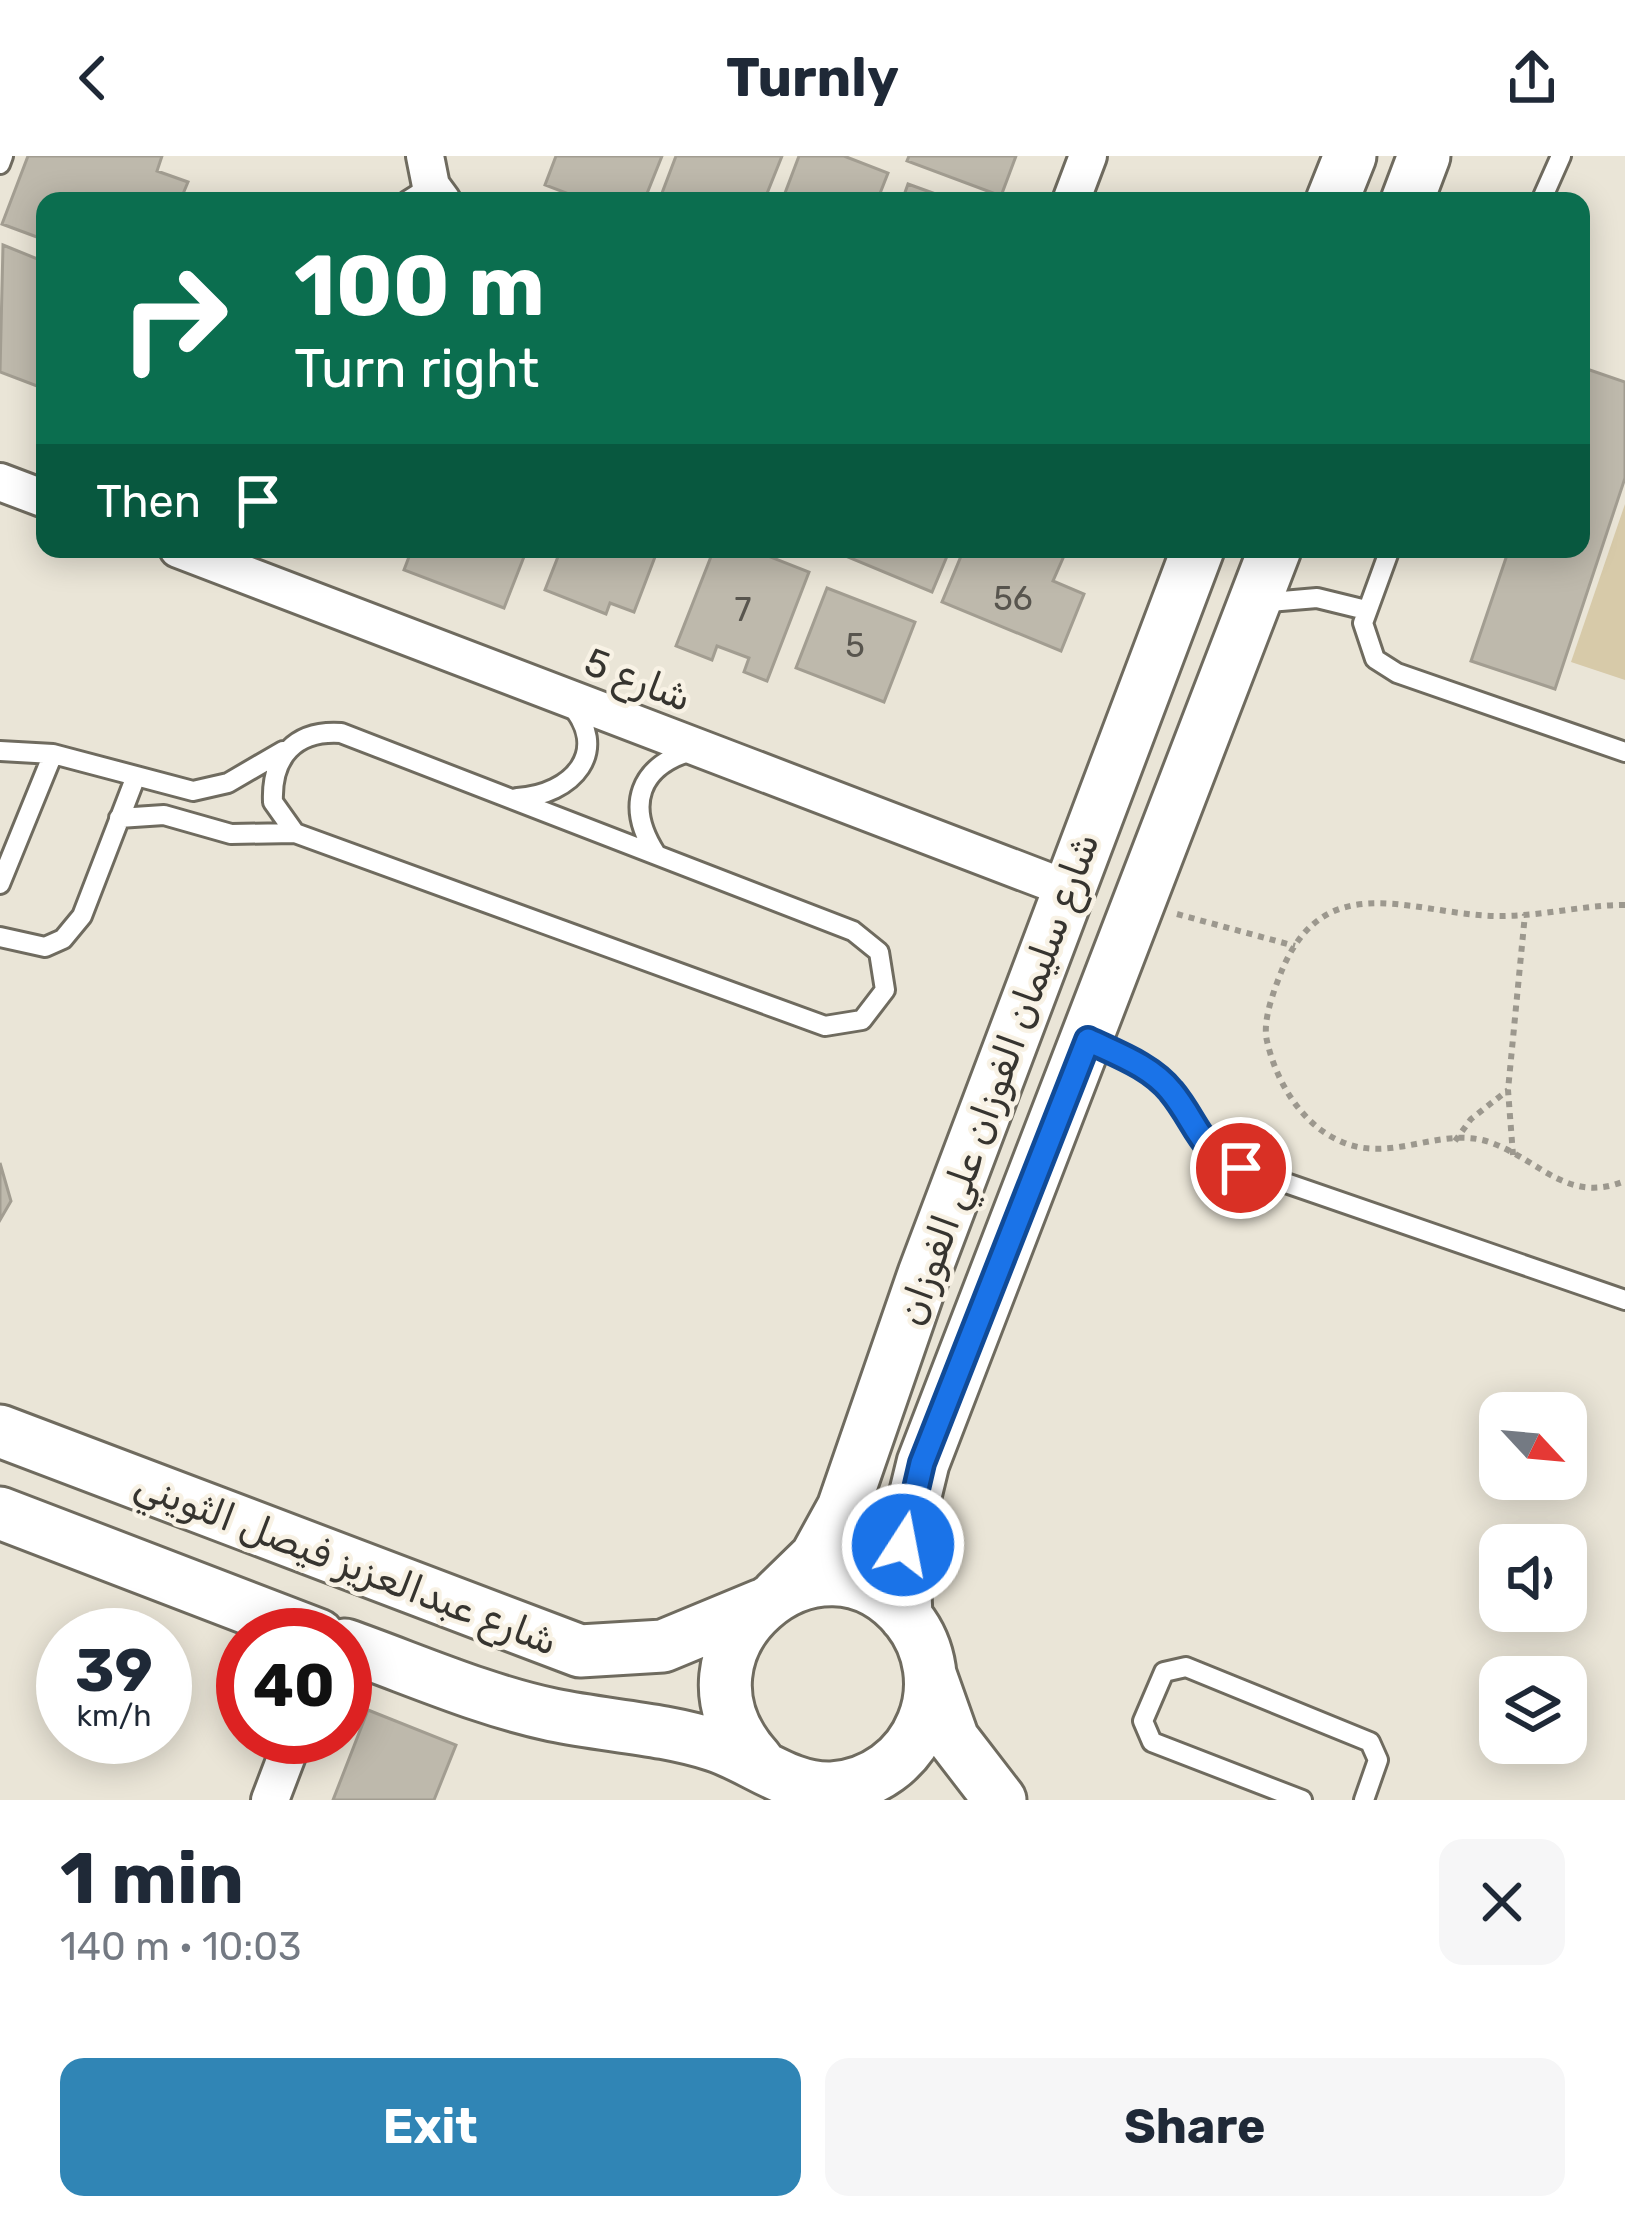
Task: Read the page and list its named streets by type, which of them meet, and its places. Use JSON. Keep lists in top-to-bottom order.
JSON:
{
  "streets": {
    "street": ["شارع 5", "شارع سليمان الفوزان علي الفوزان", "شارع عبدالعزيز فيصل الثويني"]
  },
  "crossings": [
    ["شارع 5", "شارع سليمان الفوزان علي الفوزان"],
    ["شارع سليمان الفوزان علي الفوزان", "شارع عبدالعزيز فيصل الثويني"]
  ],
  "house_numbers": ["56", "7", "5"],
  "north": "bottom right",
  "page": {
    "header": "Turnly",
    "turn": ["100 m", "Turn right"],
    "then": "Then",
    "speed": "39 km/h",
    "limit": "40",
    "heading": ["1 min", "140 m · 10:03"],
    "buttons": ["Exit", "Share"]
  }
}
